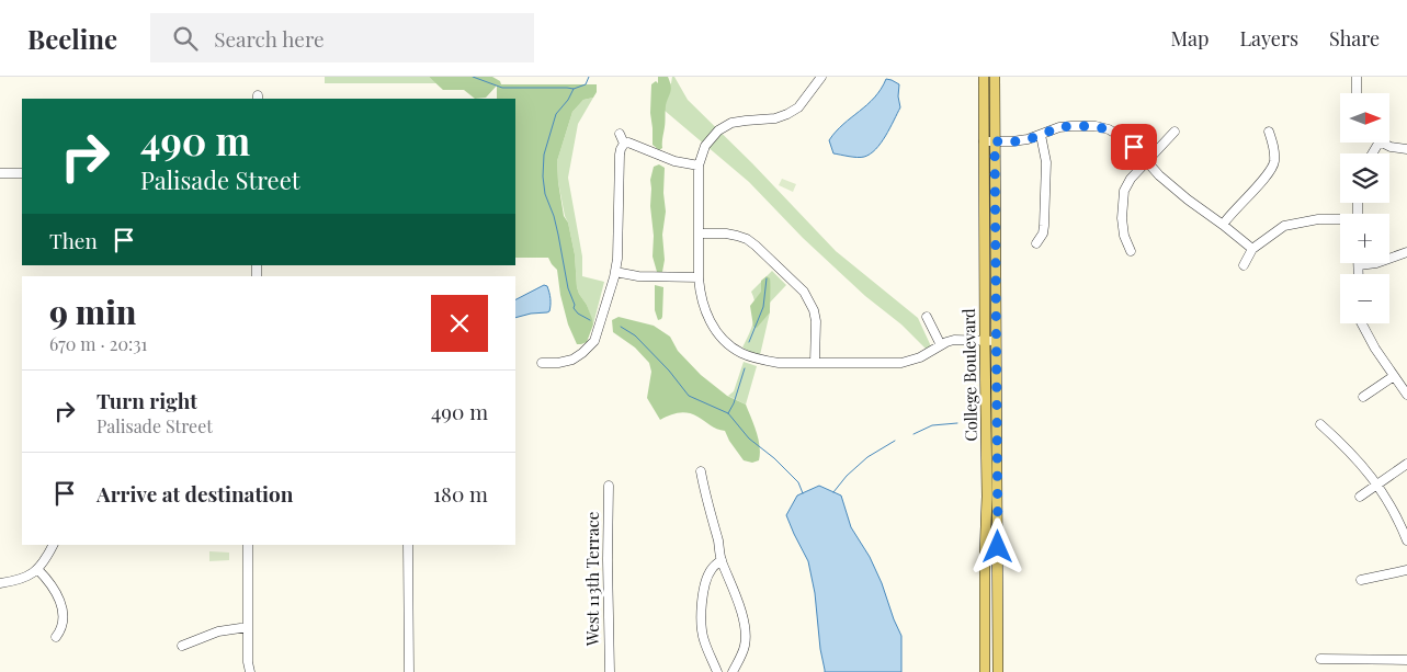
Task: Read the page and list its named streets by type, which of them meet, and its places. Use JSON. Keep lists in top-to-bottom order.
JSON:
{
  "streets": {
    "main road": ["College Boulevard"],
    "street": ["West 113th Terrace"]
  },
  "north": "right",
  "page": {
    "header": "Beeline",
    "search": "Search here",
    "nav": ["Map", "Layers", "Share"],
    "map_buttons": ["+", "−"],
    "turn": ["490 m", "Palisade Street"],
    "then": "Then",
    "heading": ["9 min", "670 m · 20:31"],
    "list": [
      {
        "name": "Turn right",
        "note": "Palisade Street",
        "value": "490 m"
      },
      {
        "name": "Arrive at destination",
        "value": "180 m"
      }
    ]
  }
}
